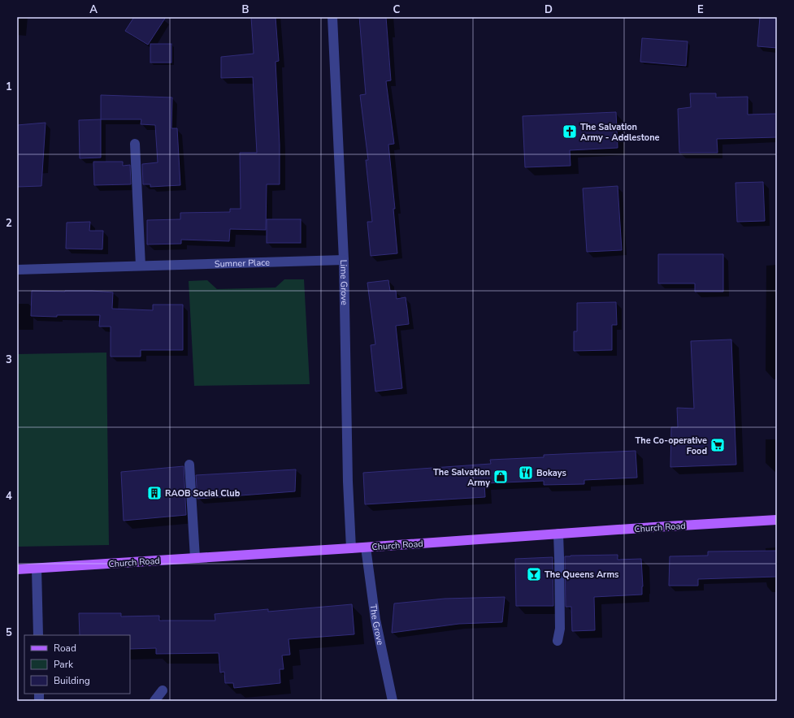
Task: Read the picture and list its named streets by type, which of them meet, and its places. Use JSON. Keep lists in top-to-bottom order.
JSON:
{
  "streets": {
    "main road": ["Church Road"],
    "street": ["Sumner Place", "Lime Grove", "The Grove"]
  },
  "crossings": [
    ["Sumner Place", "Lime Grove"],
    ["Lime Grove", "Church Road"],
    ["Church Road", "The Grove"]
  ],
  "places": {
    "church": ["The Salvation Army - Addlestone"],
    "supermarket": ["The Co-operative Food"],
    "restaurant": ["Bokays"],
    "shop": ["The Salvation Army"],
    "building": ["RAOB Social Club"],
    "bar": ["The Queens Arms"]
  },
  "legend": ["Road", "Park", "Building"],
  "grid": {
    "columns": [
      "A",
      "B",
      "C",
      "D",
      "E"
    ],
    "rows": [
      "1",
      "2",
      "3",
      "4",
      "5"
    ]
  }
}
